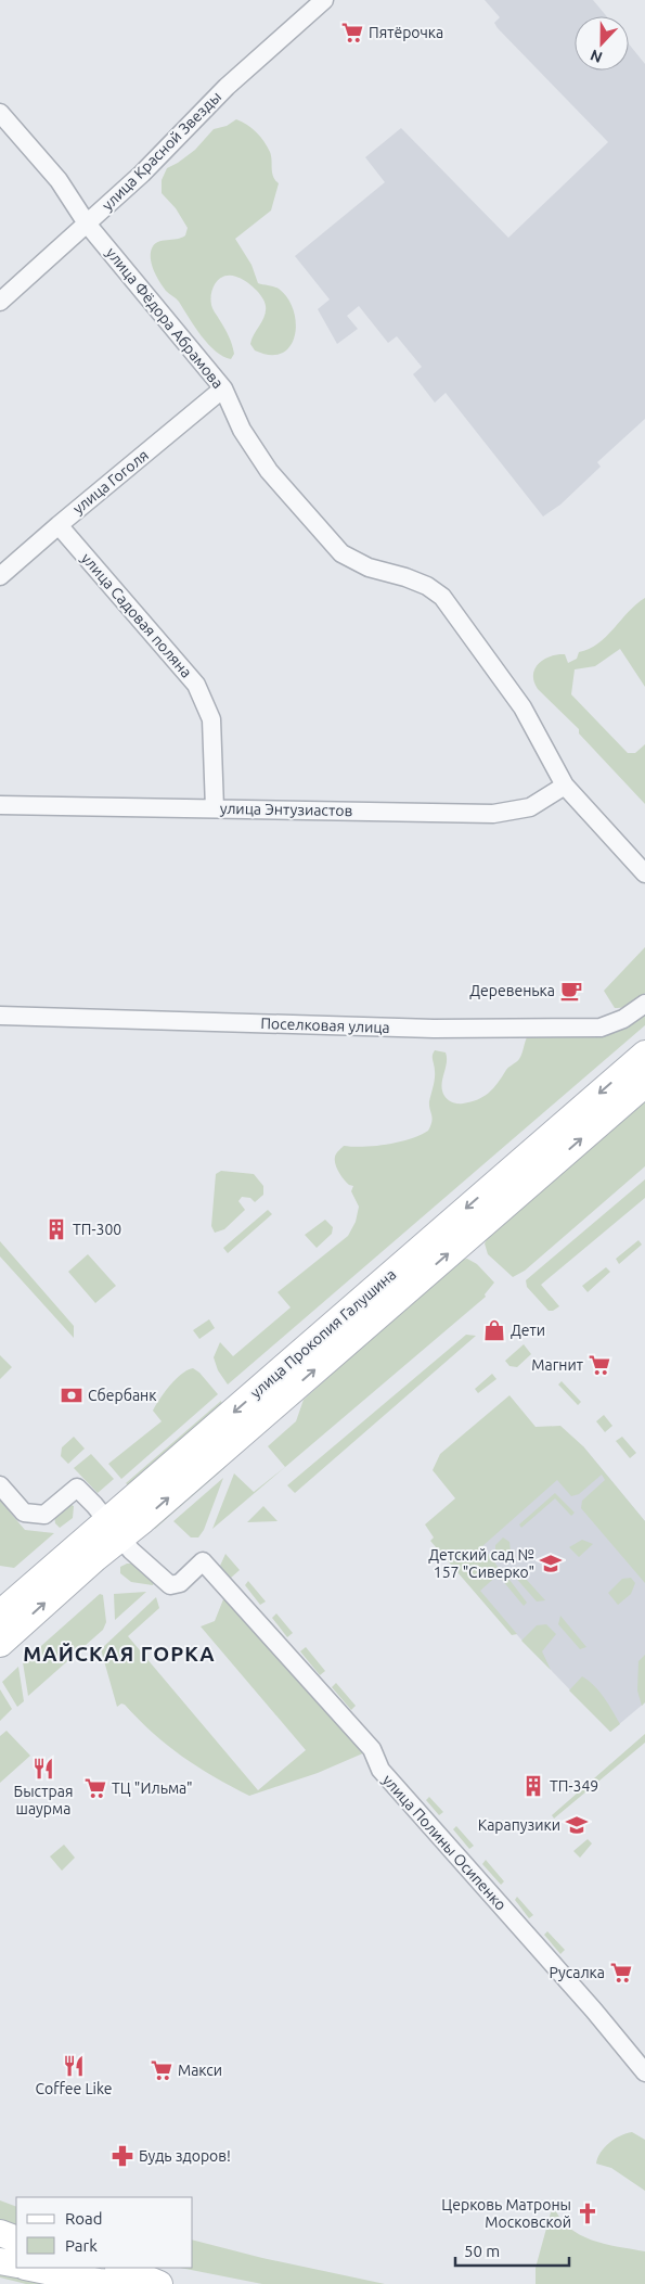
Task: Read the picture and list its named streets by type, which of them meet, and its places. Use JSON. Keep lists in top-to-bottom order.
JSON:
{
  "streets": {
    "main road": ["улица Прокопия Галушина"],
    "street": [
      "улица Красной Звезды",
      "улица Фёдора Абрамова",
      "улица Гоголя",
      "улица Садовая поляна",
      "улица Энтузиастов",
      "Поселковая улица",
      "улица Полины Осипенко"
    ]
  },
  "crossings": [
    ["улица Красной Звезды", "улица Фёдора Абрамова"],
    ["улица Фёдора Абрамова", "улица Гоголя"],
    ["улица Фёдора Абрамова", "улица Энтузиастов"],
    ["улица Гоголя", "улица Садовая поляна"],
    ["улица Садовая поляна", "улица Энтузиастов"],
    ["улица Прокопия Галушина", "улица Полины Осипенко"]
  ],
  "districts": ["МАЙСКАЯ ГОРКА"],
  "places": {
    "supermarket": [
      "Пятёрочка",
      "Магнит",
      "ТЦ \"Ильма\"",
      "Русалка",
      "Макси"
    ],
    "cafe": ["Деревенька"],
    "building": ["ТП-300", "ТП-349"],
    "shop": ["Дети"],
    "bank": ["Сбербанк"],
    "school or university": ["Детский сад № 157 \"Сиверко\"", "Карапузики"],
    "restaurant": ["Быстрая шаурма", "Coffee Like"],
    "pharmacy": ["Будь здоров!"],
    "church": ["Церковь Матроны Московской"]
  },
  "legend": ["Road", "Park"],
  "scale_bar": "50 m",
  "north": "bottom"
}
